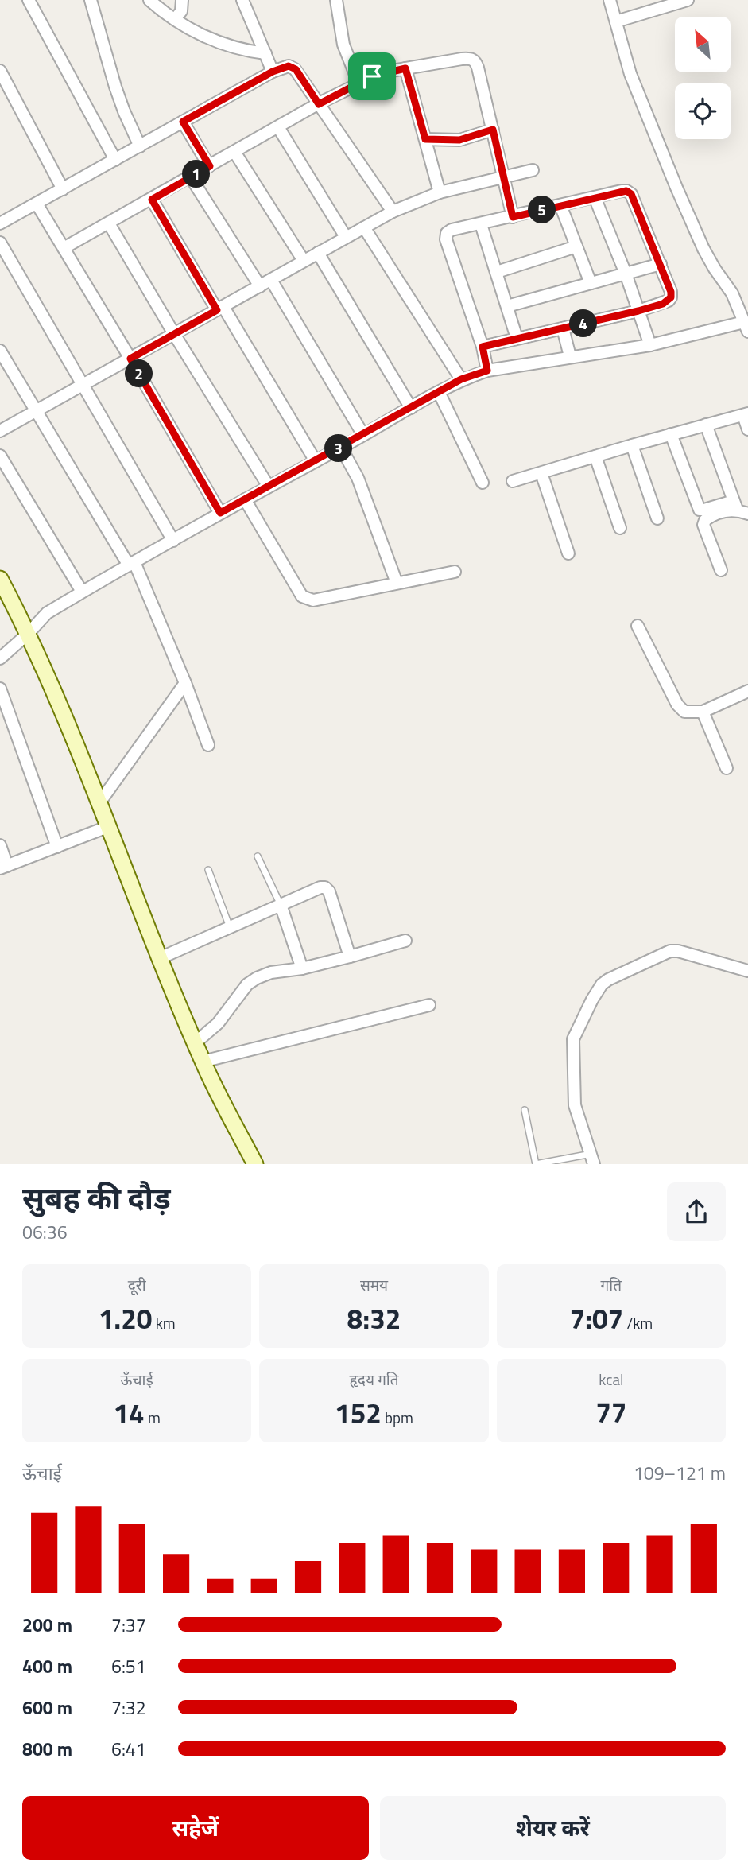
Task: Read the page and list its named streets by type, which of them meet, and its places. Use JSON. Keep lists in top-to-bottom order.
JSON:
{
  "north": "top left",
  "page": {
    "pins": [
      "1",
      "5",
      "4",
      "2",
      "3"
    ],
    "heading": ["सुबह की दौड़", "06:36"],
    "stats": [
      ["दूरी", "1.20 km"],
      ["समय", "8:32"],
      ["गति", "7:07 /km"],
      ["ऊँचाई", "14 m"],
      ["हृदय गति", "152 bpm"],
      ["kcal", "77"]
    ],
    "chart": ["ऊँचाई", "109–121 m"],
    "list": [
      {
        "name": "200 m",
        "note": "7:37"
      },
      {
        "name": "400 m",
        "note": "6:51"
      },
      {
        "name": "600 m",
        "note": "7:32"
      },
      {
        "name": "800 m",
        "note": "6:41"
      }
    ],
    "buttons": ["सहेजें", "शेयर करें"]
  }
}
